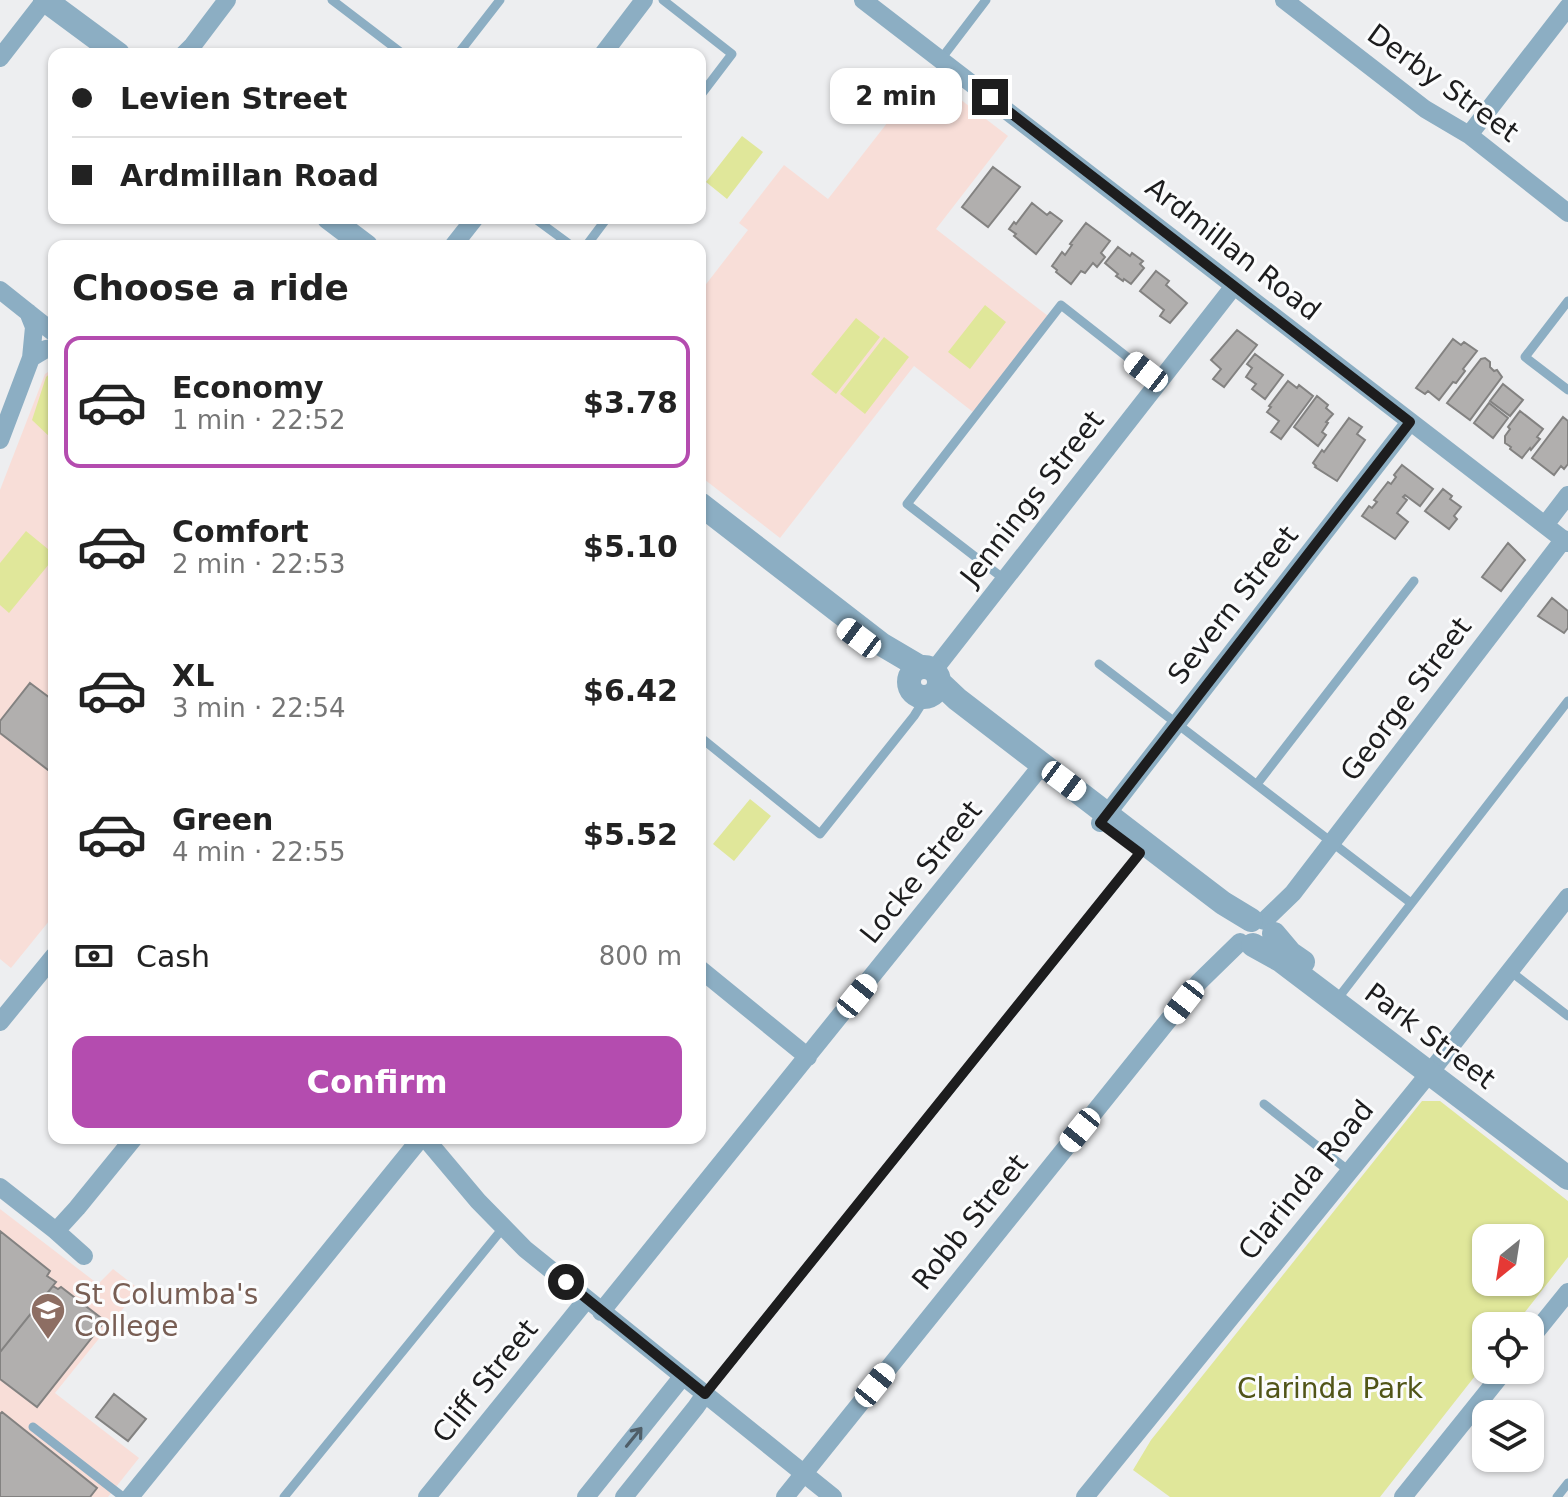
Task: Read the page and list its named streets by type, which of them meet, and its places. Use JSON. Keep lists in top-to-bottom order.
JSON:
{
  "streets": {
    "street": [
      "Derby Street",
      "Ardmillan Road",
      "Jennings Street",
      "Severn Street",
      "George Street",
      "Locke Street",
      "Park Street",
      "Clarinda Road",
      "Robb Street",
      "Cliff Street"
    ]
  },
  "crossings": [
    ["Ardmillan Road", "Jennings Street"],
    ["Ardmillan Road", "Severn Street"],
    ["Ardmillan Road", "George Street"],
    ["Jennings Street", "Park Street"],
    ["Severn Street", "Park Street"],
    ["George Street", "Park Street"],
    ["George Street", "Robb Street"],
    ["Locke Street", "Park Street"],
    ["Park Street", "Clarinda Road"],
    ["Park Street", "Robb Street"]
  ],
  "parks": ["Clarinda Park"],
  "places": {
    "school or university": ["St Columba's College"]
  },
  "north": "bottom left",
  "page": {
    "banner": ["Levien Street", "Ardmillan Road"],
    "bubble": "2 min",
    "heading": "Choose a ride",
    "list": [
      {
        "name": "Economy",
        "note": "1 min · 22:52",
        "value": "$3.78"
      },
      {
        "name": "Comfort",
        "note": "2 min · 22:53",
        "value": "$5.10"
      },
      {
        "name": "XL",
        "note": "3 min · 22:54",
        "value": "$6.42"
      },
      {
        "name": "Green",
        "note": "4 min · 22:55",
        "value": "$5.52"
      }
    ],
    "pay": ["Cash", "800 m"],
    "buttons": "Confirm"
  }
}
